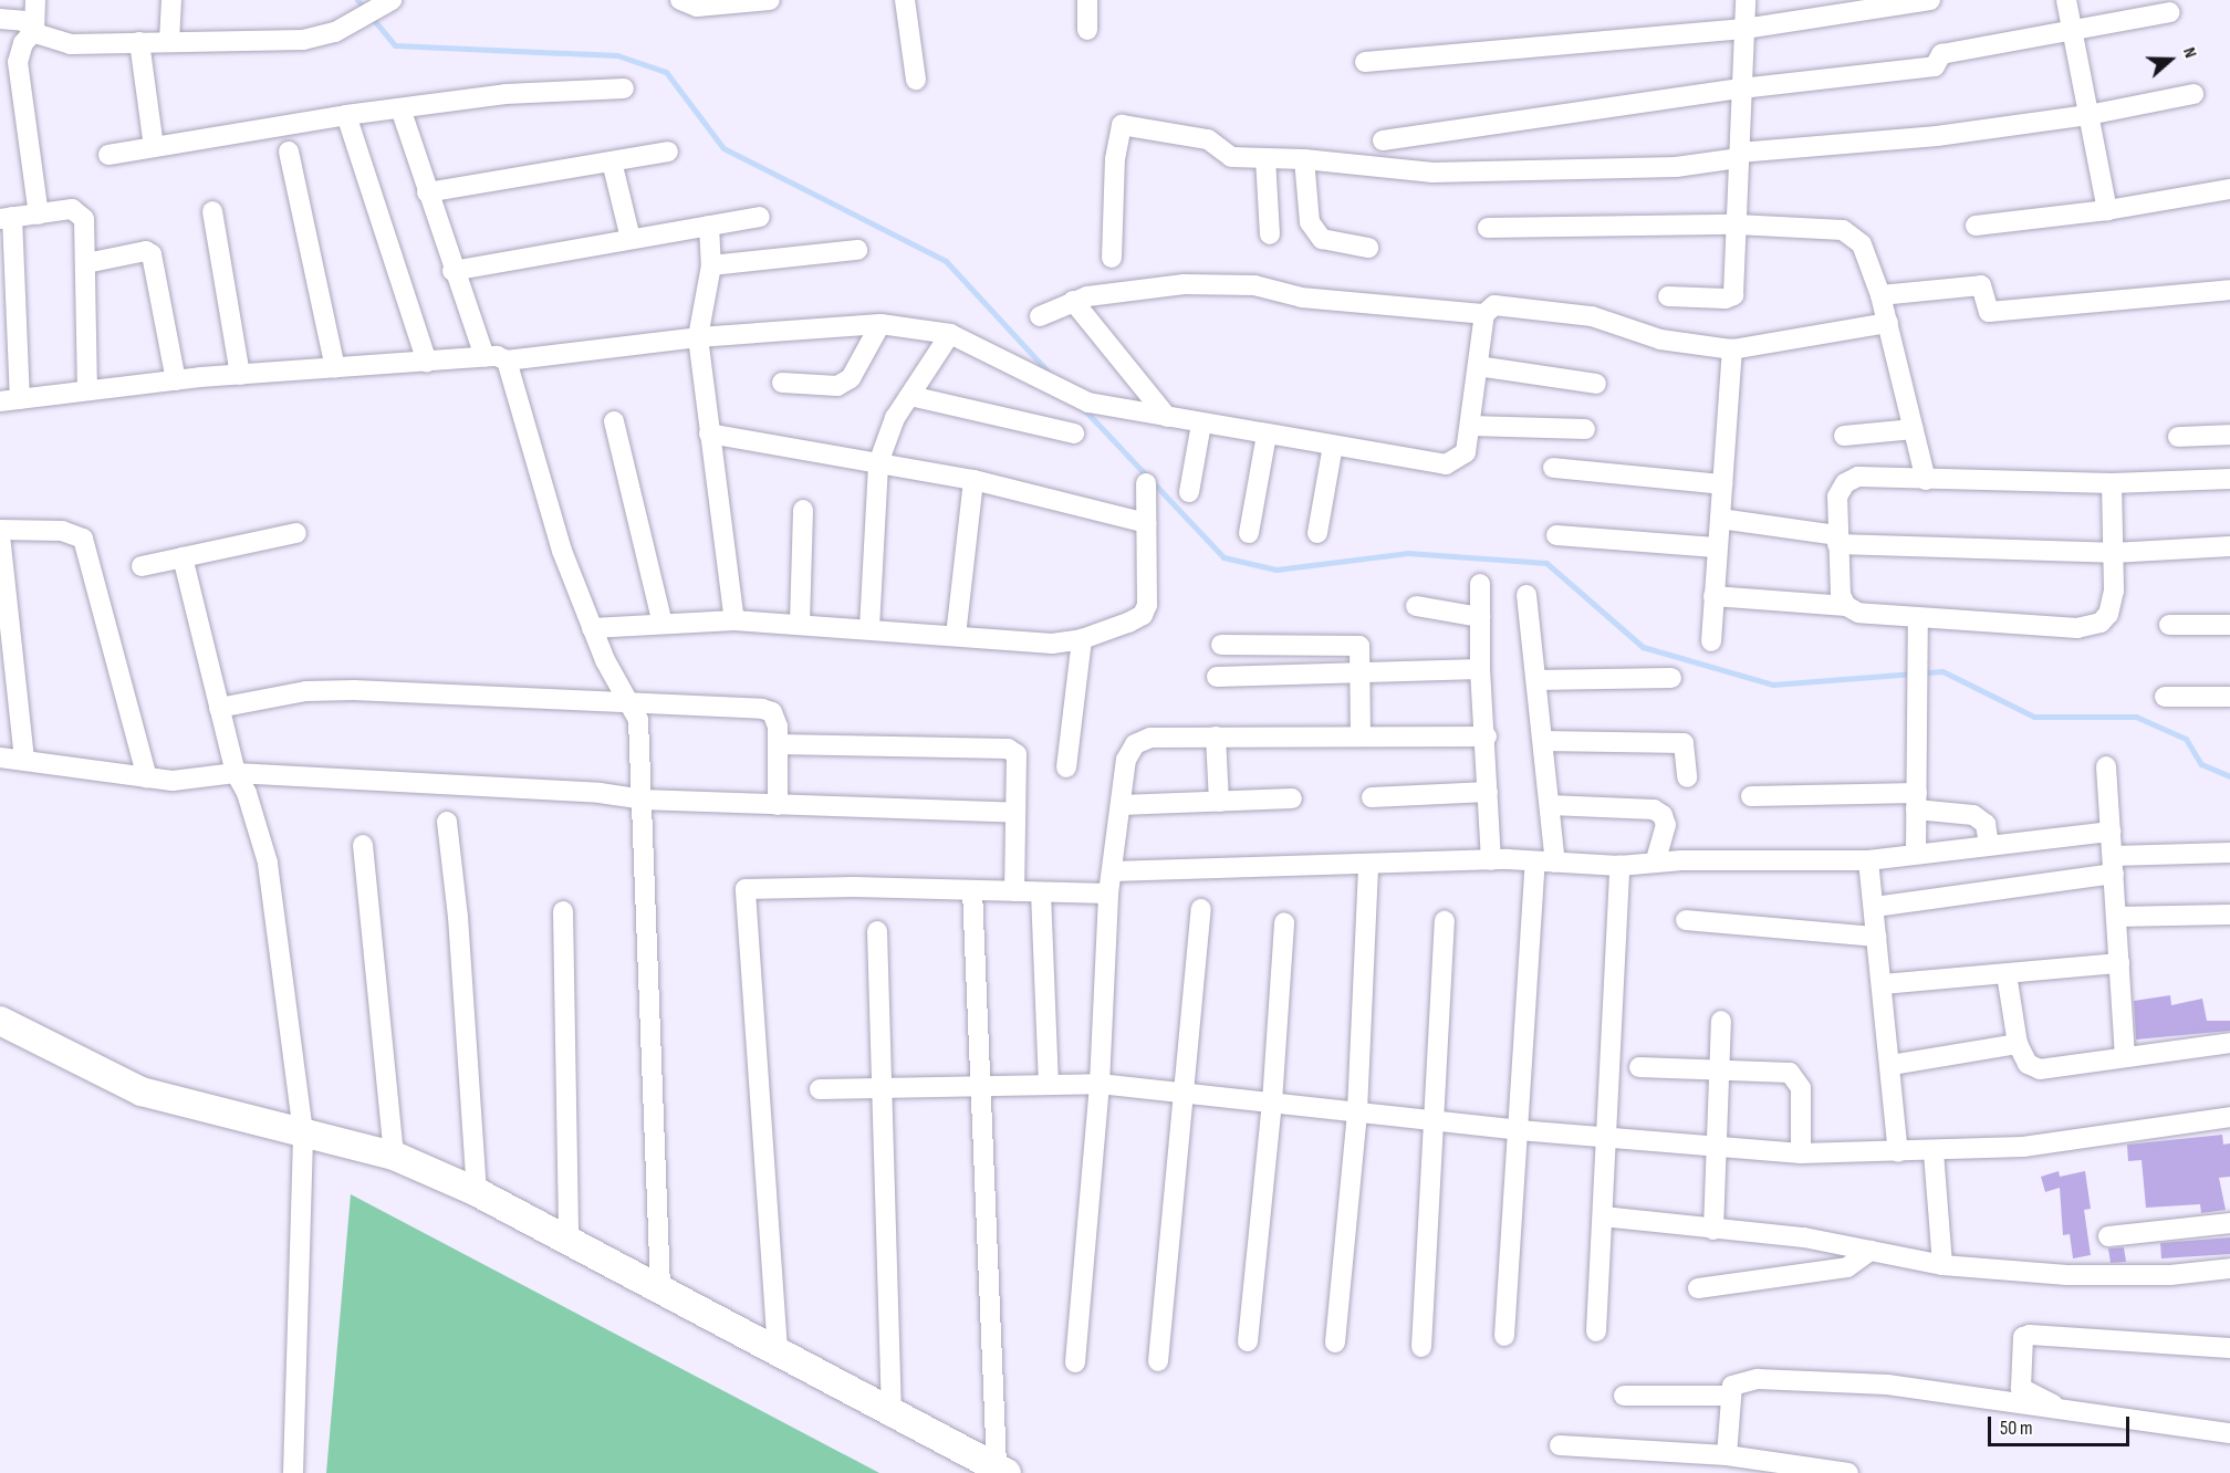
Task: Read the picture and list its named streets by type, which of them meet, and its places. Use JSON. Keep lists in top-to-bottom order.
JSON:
{
  "scale_bar": "50 m",
  "north": "right"
}
